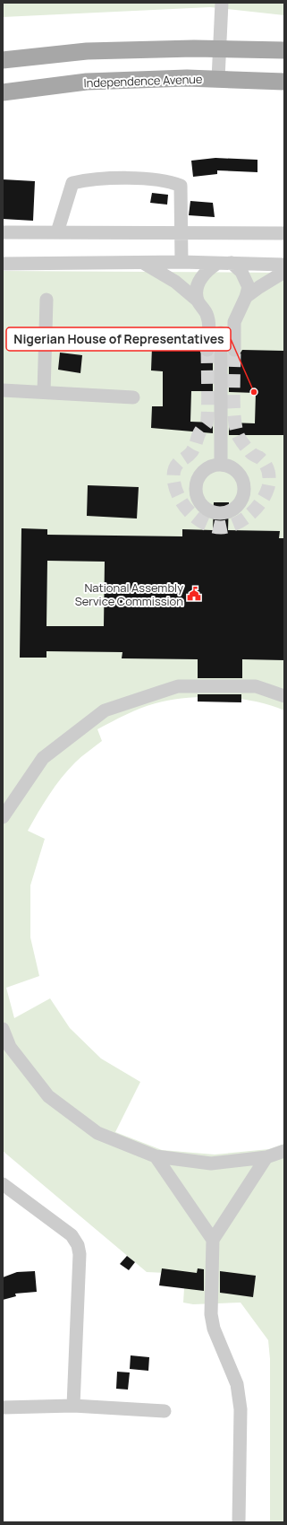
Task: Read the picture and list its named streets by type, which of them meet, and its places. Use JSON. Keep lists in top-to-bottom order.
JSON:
{
  "streets": {
    "main road": ["Independence Avenue"]
  },
  "places": {
    "other": ["Nigerian House of Representatives"],
    "public building": ["National Assembly Service Commission"]
  }
}
